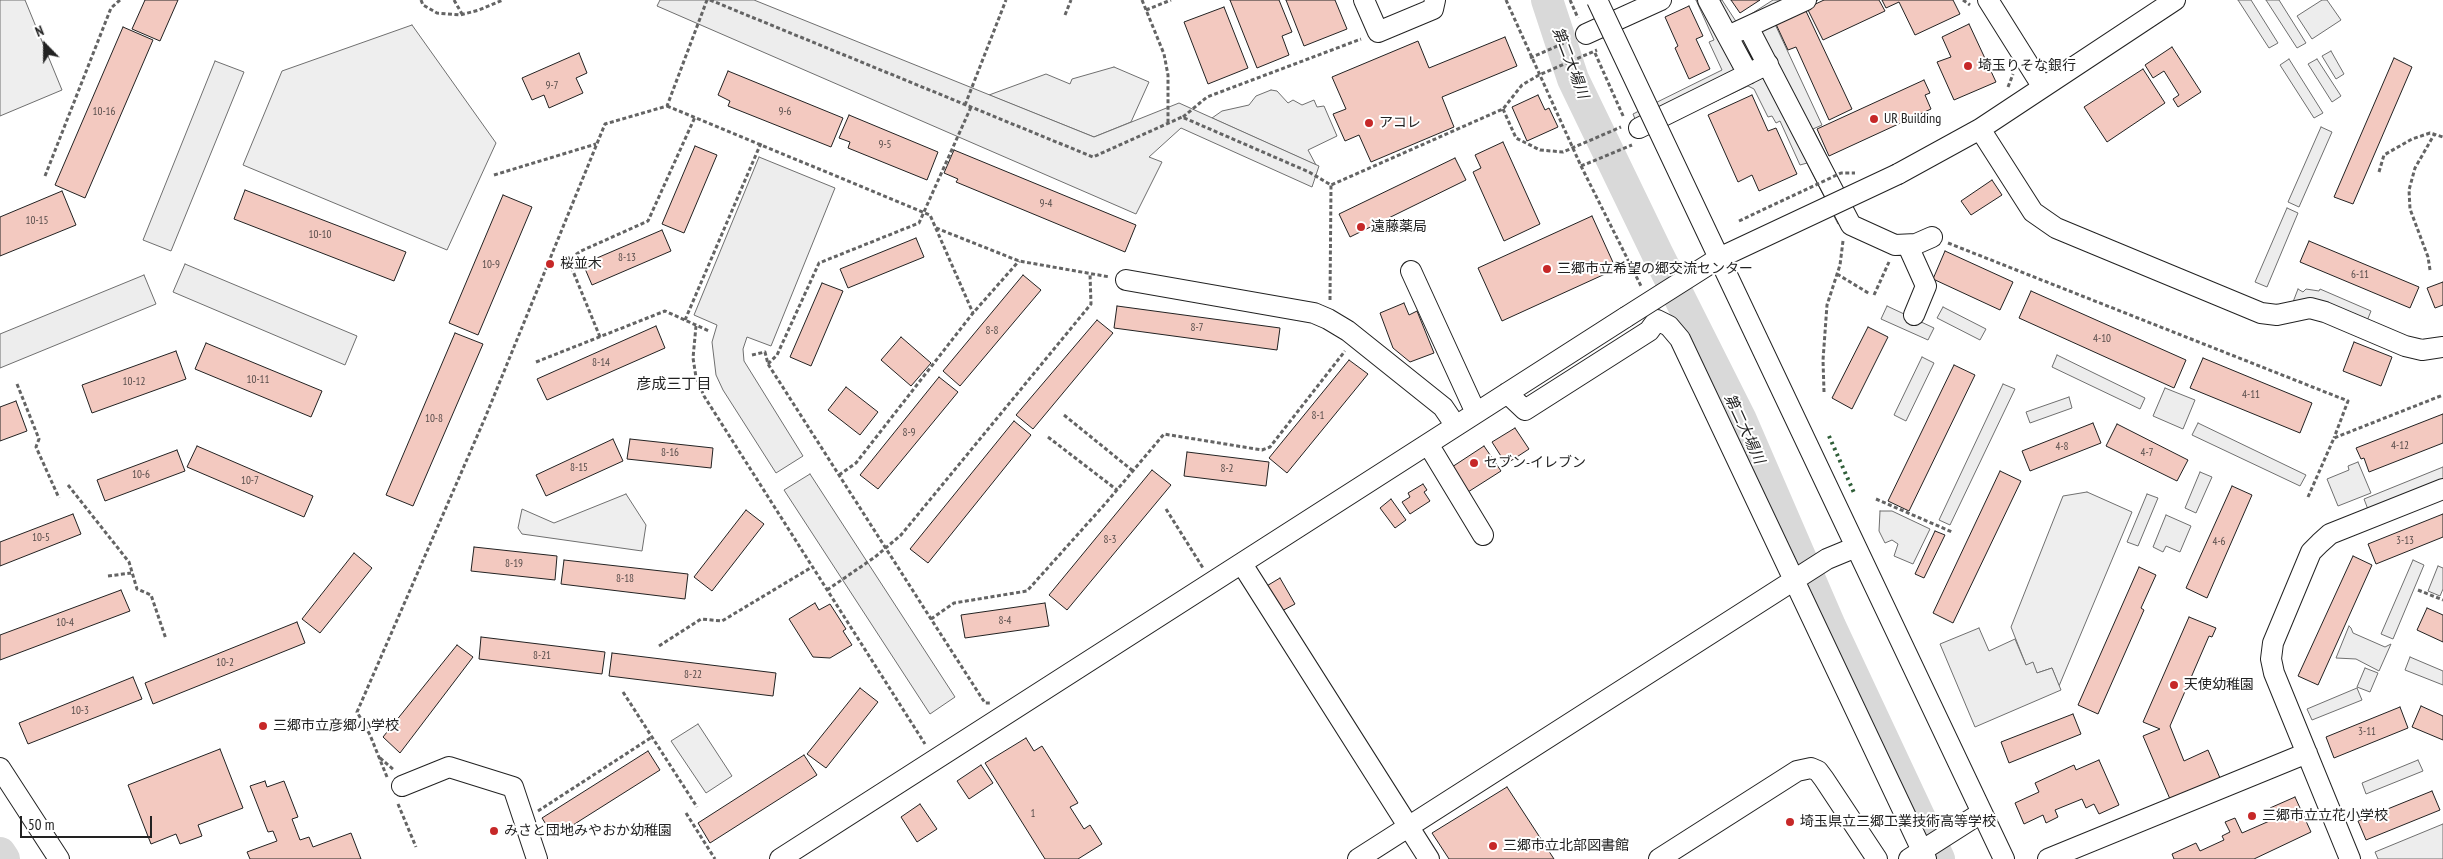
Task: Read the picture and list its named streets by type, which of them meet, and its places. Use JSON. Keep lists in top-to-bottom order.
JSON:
{
  "districts": ["彦成三丁目"],
  "water": ["第二大場川"],
  "places": [
    "埼玉りそな銀行",
    "UR Building",
    "アコレ",
    "遠藤薬局",
    "桜並木",
    "三郷市立希望の郷交流センター",
    "セブン-イレブン",
    "天使幼稚園",
    "三郷市立彦郷小学校",
    "三郷市立立花小学校",
    "埼玉県立三郷工業技術高等学校",
    "みさと団地みやおか幼稚園",
    "三郷市立北部図書館"
  ],
  "house_numbers": [
    "9-7",
    "10-16",
    "9-6",
    "9-5",
    "9-4",
    "10-15",
    "10-10",
    "8-13",
    "10-9",
    "6-11",
    "8-7",
    "8-8",
    "4-10",
    "8-14",
    "10-11",
    "10-12",
    "4-11",
    "8-1",
    "10-8",
    "8-9",
    "4-12",
    "4-8",
    "8-16",
    "4-7",
    "8-15",
    "8-2",
    "10-6",
    "10-7",
    "10-5",
    "8-3",
    "3-13",
    "4-6",
    "8-19",
    "8-18",
    "8-4",
    "10-4",
    "8-21",
    "10-2",
    "8-22",
    "10-3",
    "3-11",
    "1"
  ],
  "scale_bar": "50 m",
  "north": "top"
}
